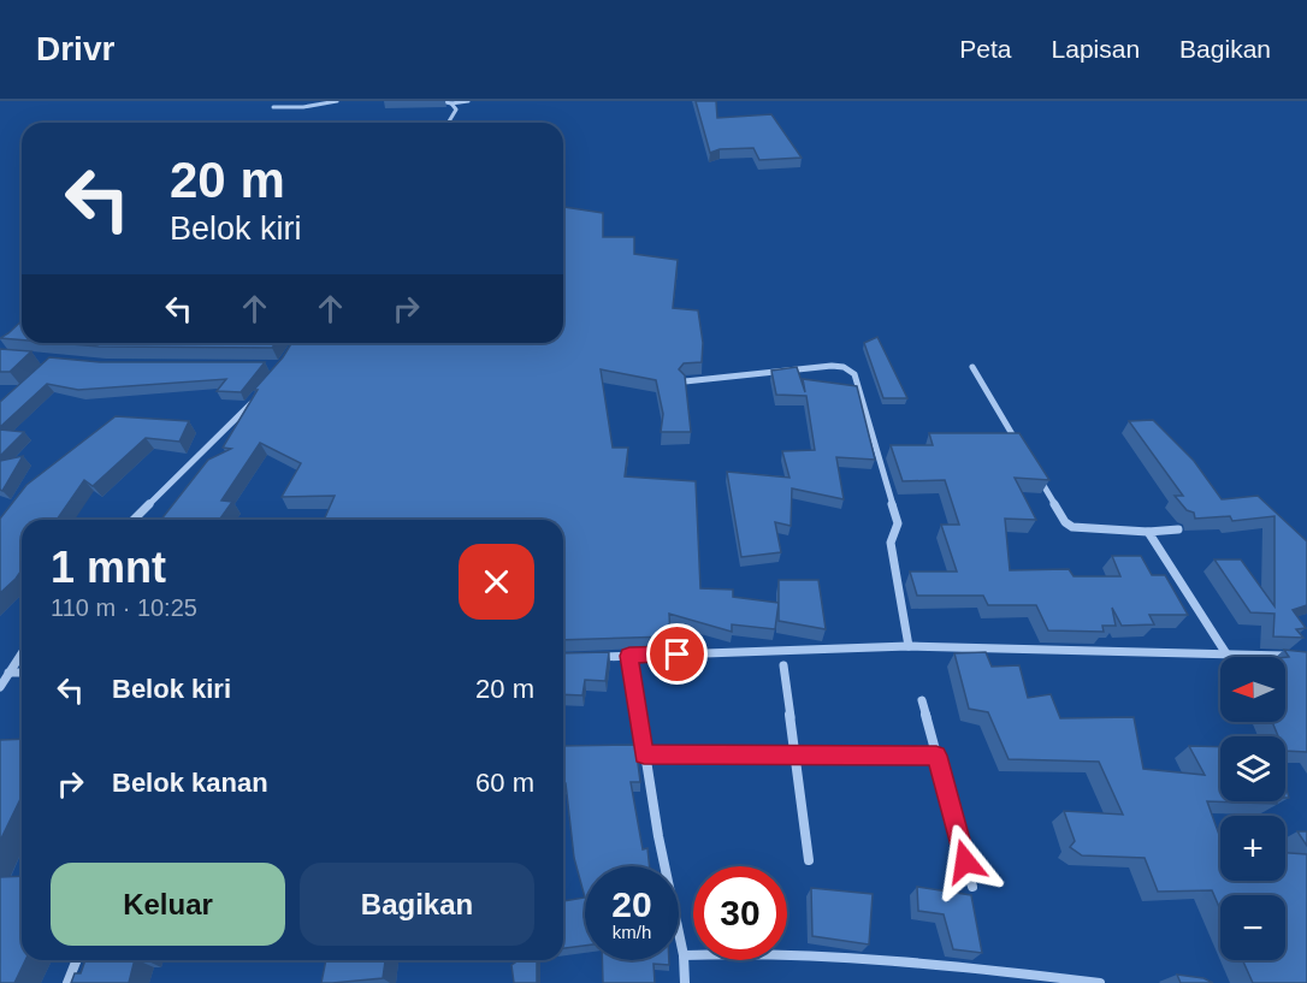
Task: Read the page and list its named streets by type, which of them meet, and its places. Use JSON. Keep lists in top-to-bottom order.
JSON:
{
  "north": "left",
  "page": {
    "header": "Drivr",
    "nav": ["Peta", "Lapisan", "Bagikan"],
    "turn": ["20 m", "Belok kiri"],
    "heading": ["1 mnt", "110 m · 10:25"],
    "list": [
      {
        "name": "Belok kiri",
        "value": "20 m"
      },
      {
        "name": "Belok kanan",
        "value": "60 m"
      }
    ],
    "map_buttons": ["+", "−"],
    "buttons": ["Keluar", "Bagikan"],
    "speed": "20 km/h",
    "limit": "30"
  }
}
